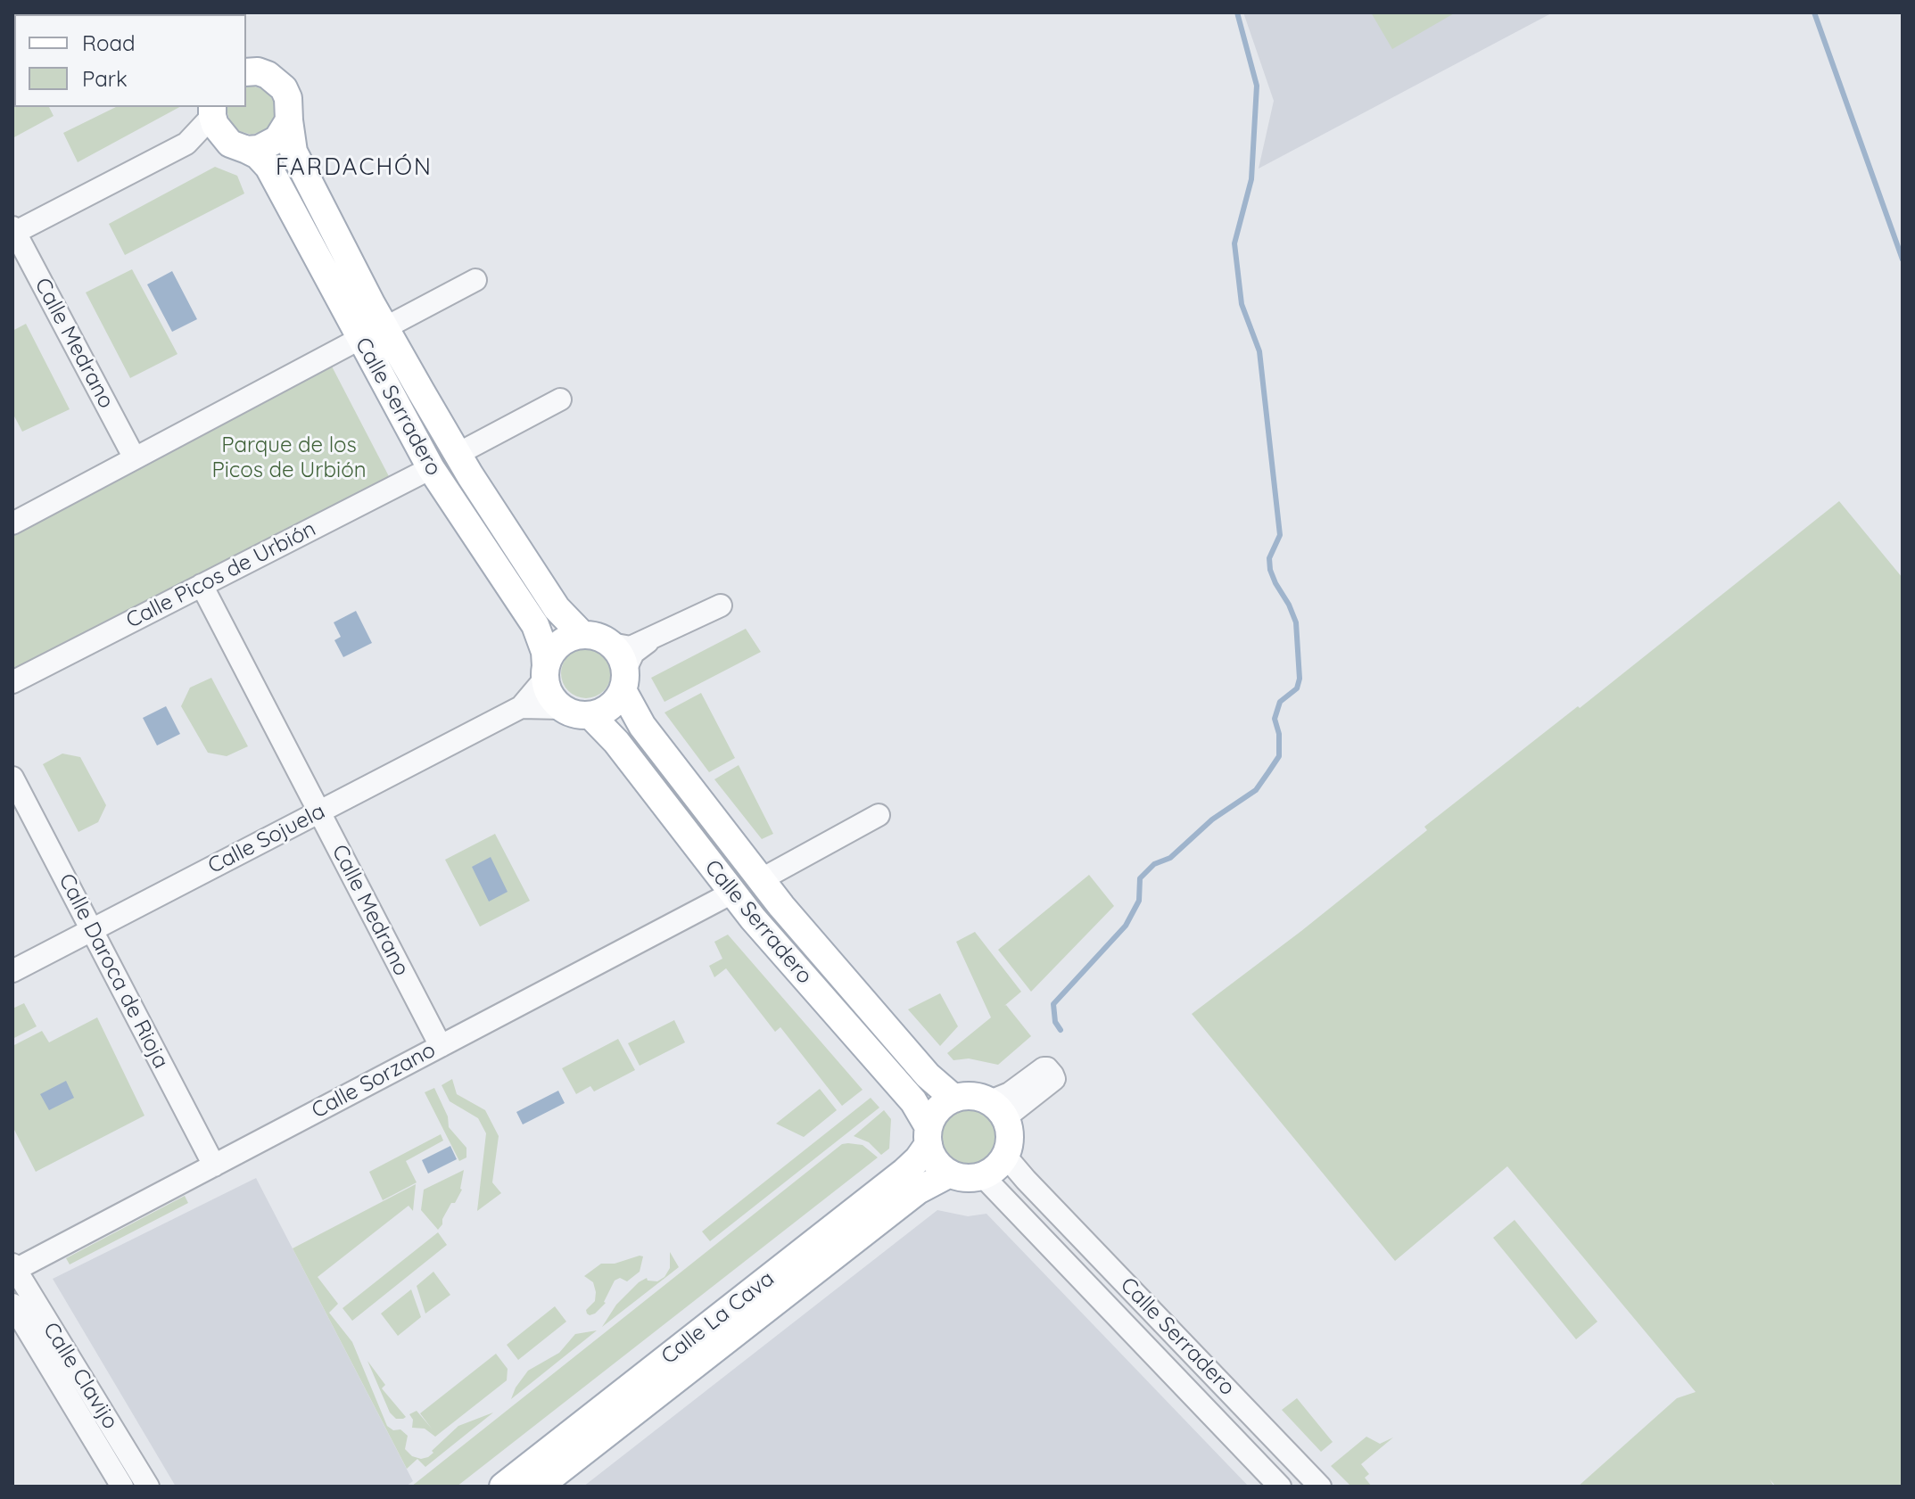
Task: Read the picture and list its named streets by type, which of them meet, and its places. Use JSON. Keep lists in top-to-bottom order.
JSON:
{
  "streets": {
    "main road": ["Calle Serradero", "Calle La Cava"],
    "street": [
      "Calle Medrano",
      "Calle Picos de Urbión",
      "Calle Sojuela",
      "Calle Daroca de Rioja",
      "Calle Sorzano",
      "Calle Clavijo"
    ]
  },
  "crossings": [
    ["Calle Medrano", "Calle Picos de Urbión"],
    ["Calle Medrano", "Calle Sojuela"],
    ["Calle Medrano", "Calle Sorzano"],
    ["Calle Serradero", "Calle Picos de Urbión"],
    ["Calle Serradero", "Calle Sojuela"],
    ["Calle Serradero", "Calle Sorzano"],
    ["Calle Serradero", "Calle La Cava"],
    ["Calle Sojuela", "Calle Daroca de Rioja"],
    ["Calle Daroca de Rioja", "Calle Sorzano"],
    ["Calle Sorzano", "Calle Clavijo"]
  ],
  "districts": ["FARDACHÓN"],
  "parks": ["Parque de los Picos de Urbión"],
  "legend": ["Road", "Park"]
}
